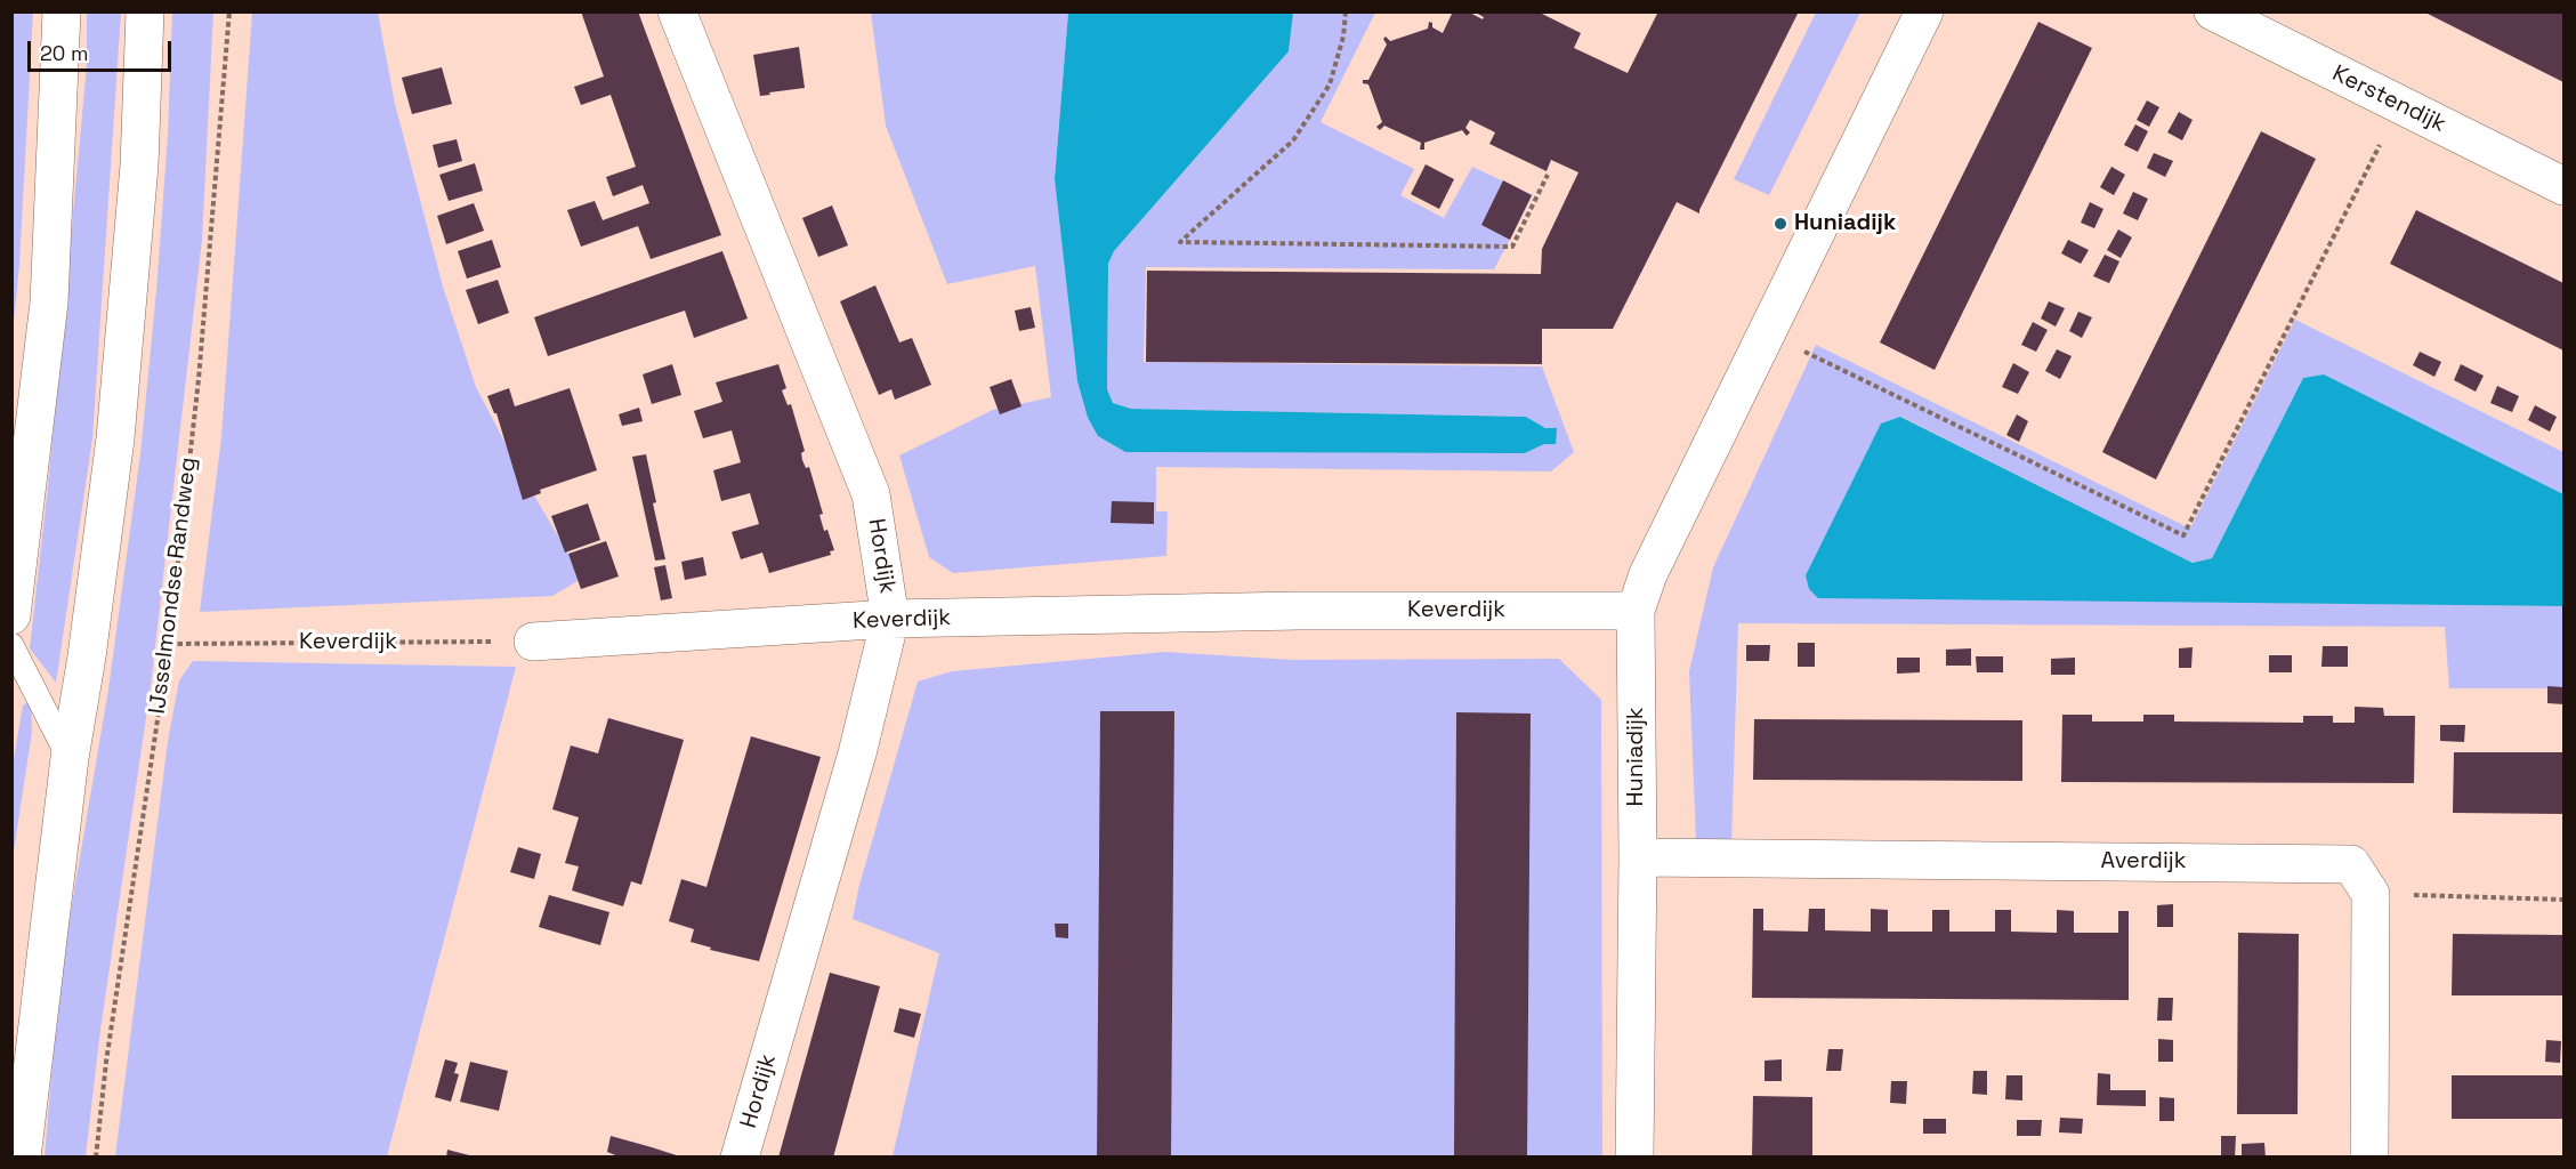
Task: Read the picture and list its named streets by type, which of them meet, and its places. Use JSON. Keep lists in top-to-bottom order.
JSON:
{
  "streets": {
    "street": [
      "Kerstendijk",
      "Hordijk",
      "Keverdijk",
      "Huniadijk",
      "Averdijk"
    ],
    "path": ["IJsselmondse Randweg"]
  },
  "crossings": [
    ["Hordijk", "Keverdijk"],
    ["IJsselmondse Randweg", "Keverdijk"],
    ["Keverdijk", "Huniadijk"],
    ["Huniadijk", "Averdijk"]
  ],
  "places": ["Huniadijk"],
  "scale_bar": "20 m"
}
